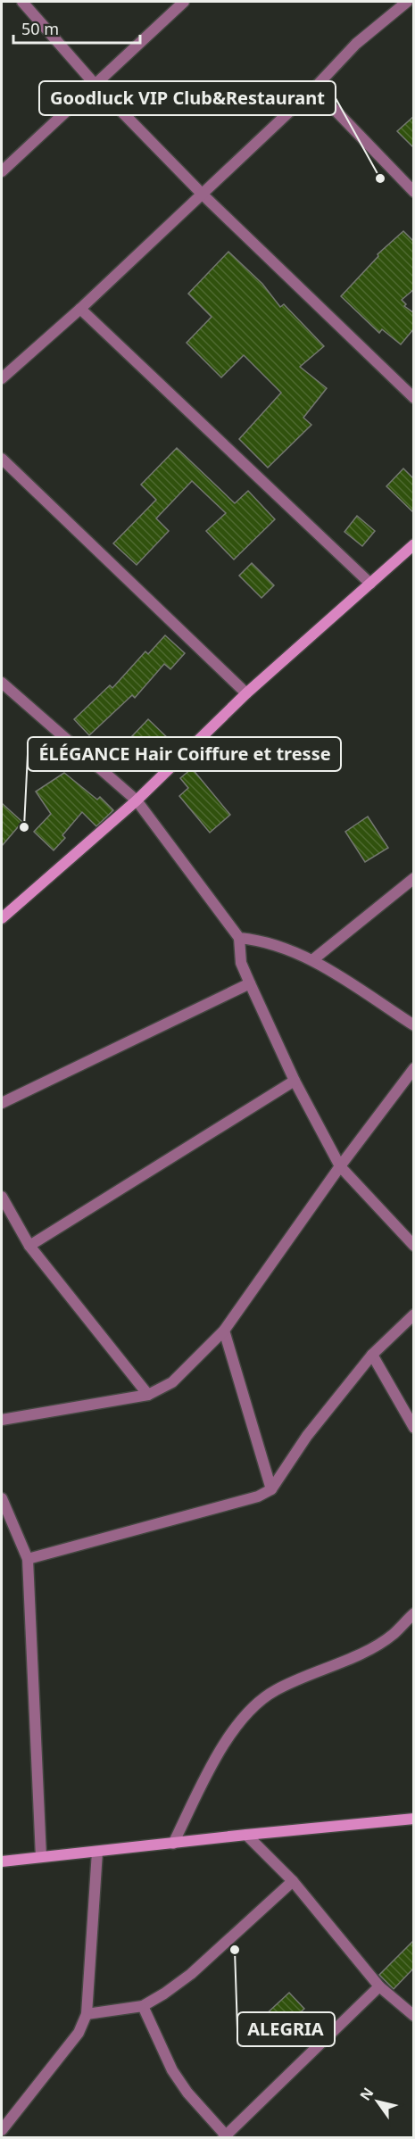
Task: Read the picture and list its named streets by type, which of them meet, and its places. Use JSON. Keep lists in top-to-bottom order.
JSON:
{
  "places": ["Goodluck VIP Club&Restaurant", "ÉLÉGANCE Hair Coiffure et tresse", "ALEGRIA"],
  "scale_bar": "50 m",
  "north": "top left"
}
